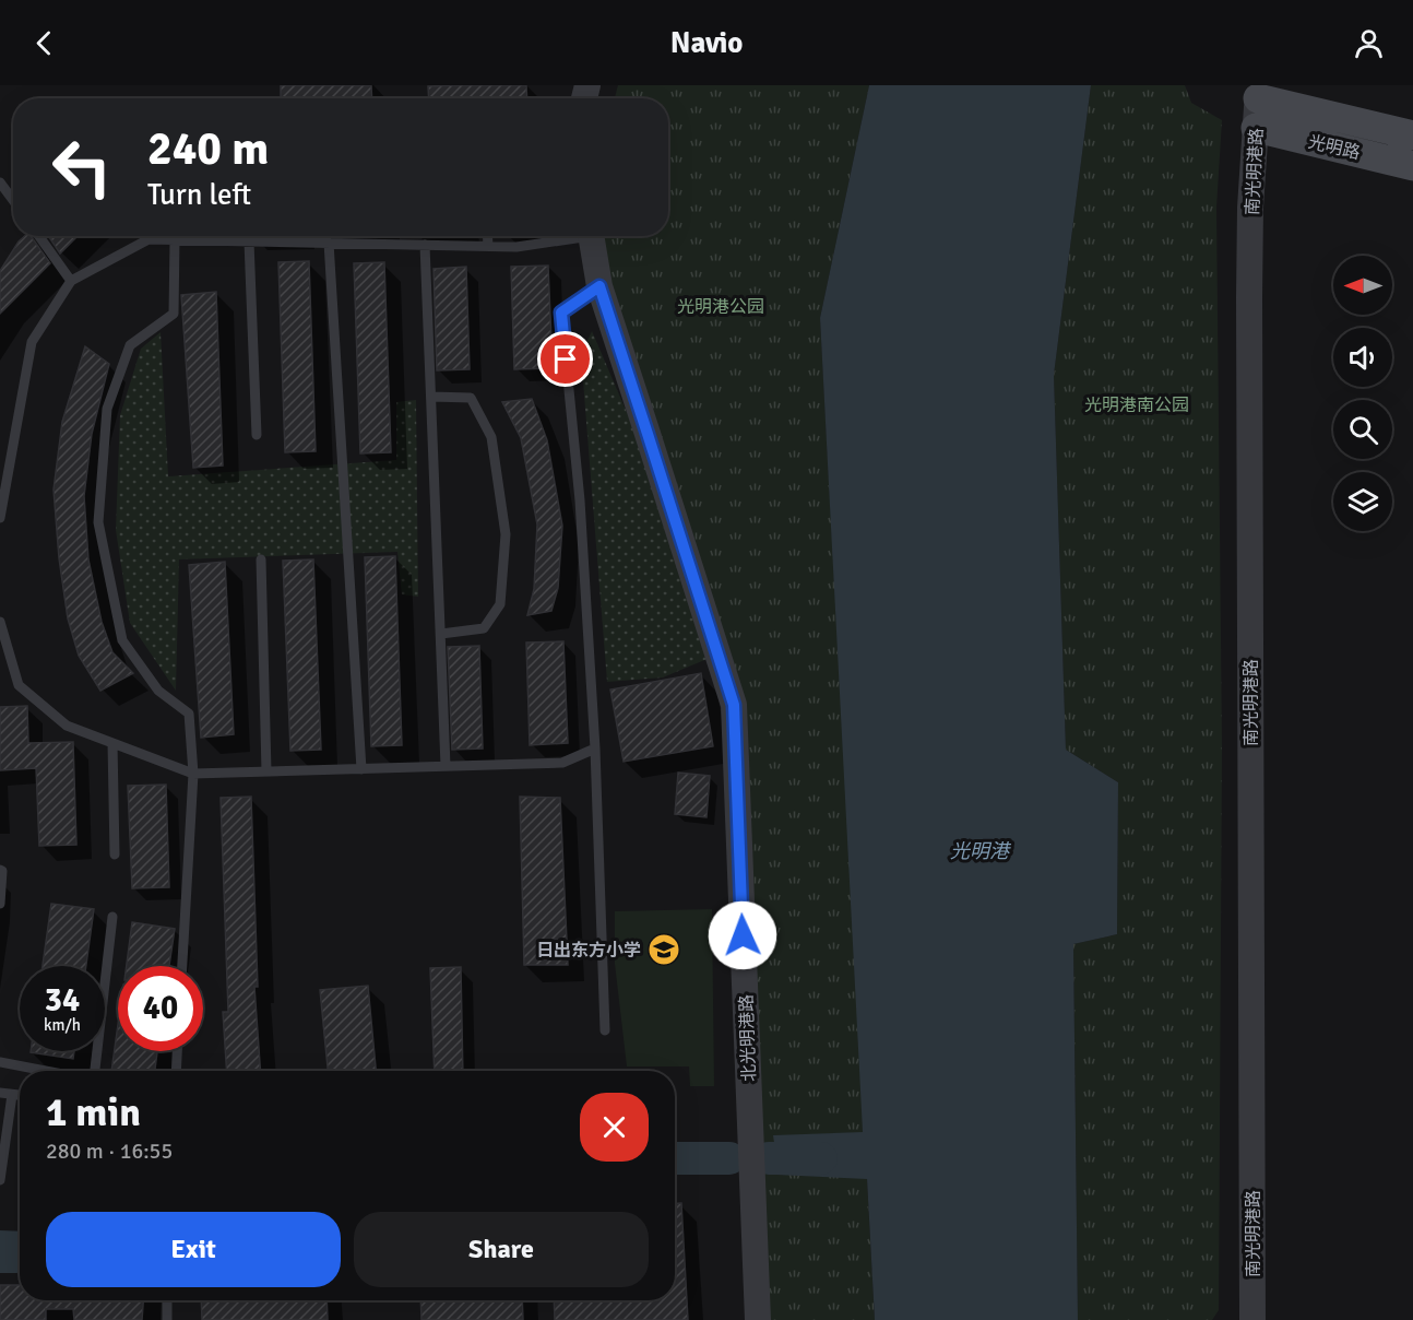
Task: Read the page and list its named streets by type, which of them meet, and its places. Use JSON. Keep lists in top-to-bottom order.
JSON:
{
  "streets": {
    "main road": ["光明路"],
    "street": ["南光明港路", "北光明港路"]
  },
  "crossings": [
    ["光明路", "南光明港路"]
  ],
  "water": ["光明港"],
  "parks": ["光明港公园", "光明港南公园"],
  "places": {
    "school or university": ["日出东方小学"]
  },
  "north": "left",
  "page": {
    "header": "Navio",
    "turn": ["240 m", "Turn left"],
    "speed": "34 km/h",
    "limit": "40",
    "heading": ["1 min", "280 m · 16:55"],
    "buttons": ["Exit", "Share"]
  }
}
